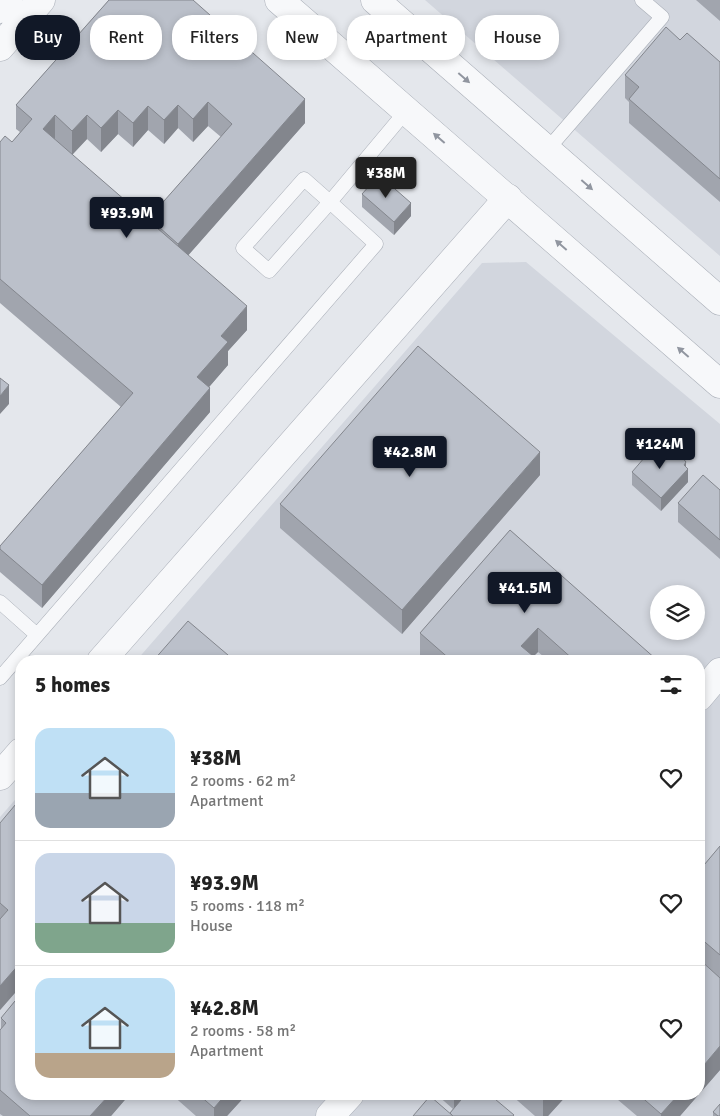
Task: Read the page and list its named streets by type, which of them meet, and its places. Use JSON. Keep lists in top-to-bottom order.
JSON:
{
  "page": {
    "chip": [
      "Buy",
      "Rent",
      "Filters",
      "New",
      "Apartment",
      "House"
    ],
    "price": [
      "¥38M",
      "¥93.9M",
      "¥124M",
      "¥42.8M",
      "¥41.5M"
    ],
    "heading": "5 homes",
    "list": [
      {
        "name": "¥38M",
        "note": "2 rooms · 62 m² · Apartment"
      },
      {
        "name": "¥93.9M",
        "note": "5 rooms · 118 m² · House"
      },
      {
        "name": "¥42.8M",
        "note": "2 rooms · 58 m² · Apartment"
      }
    ]
  }
}
